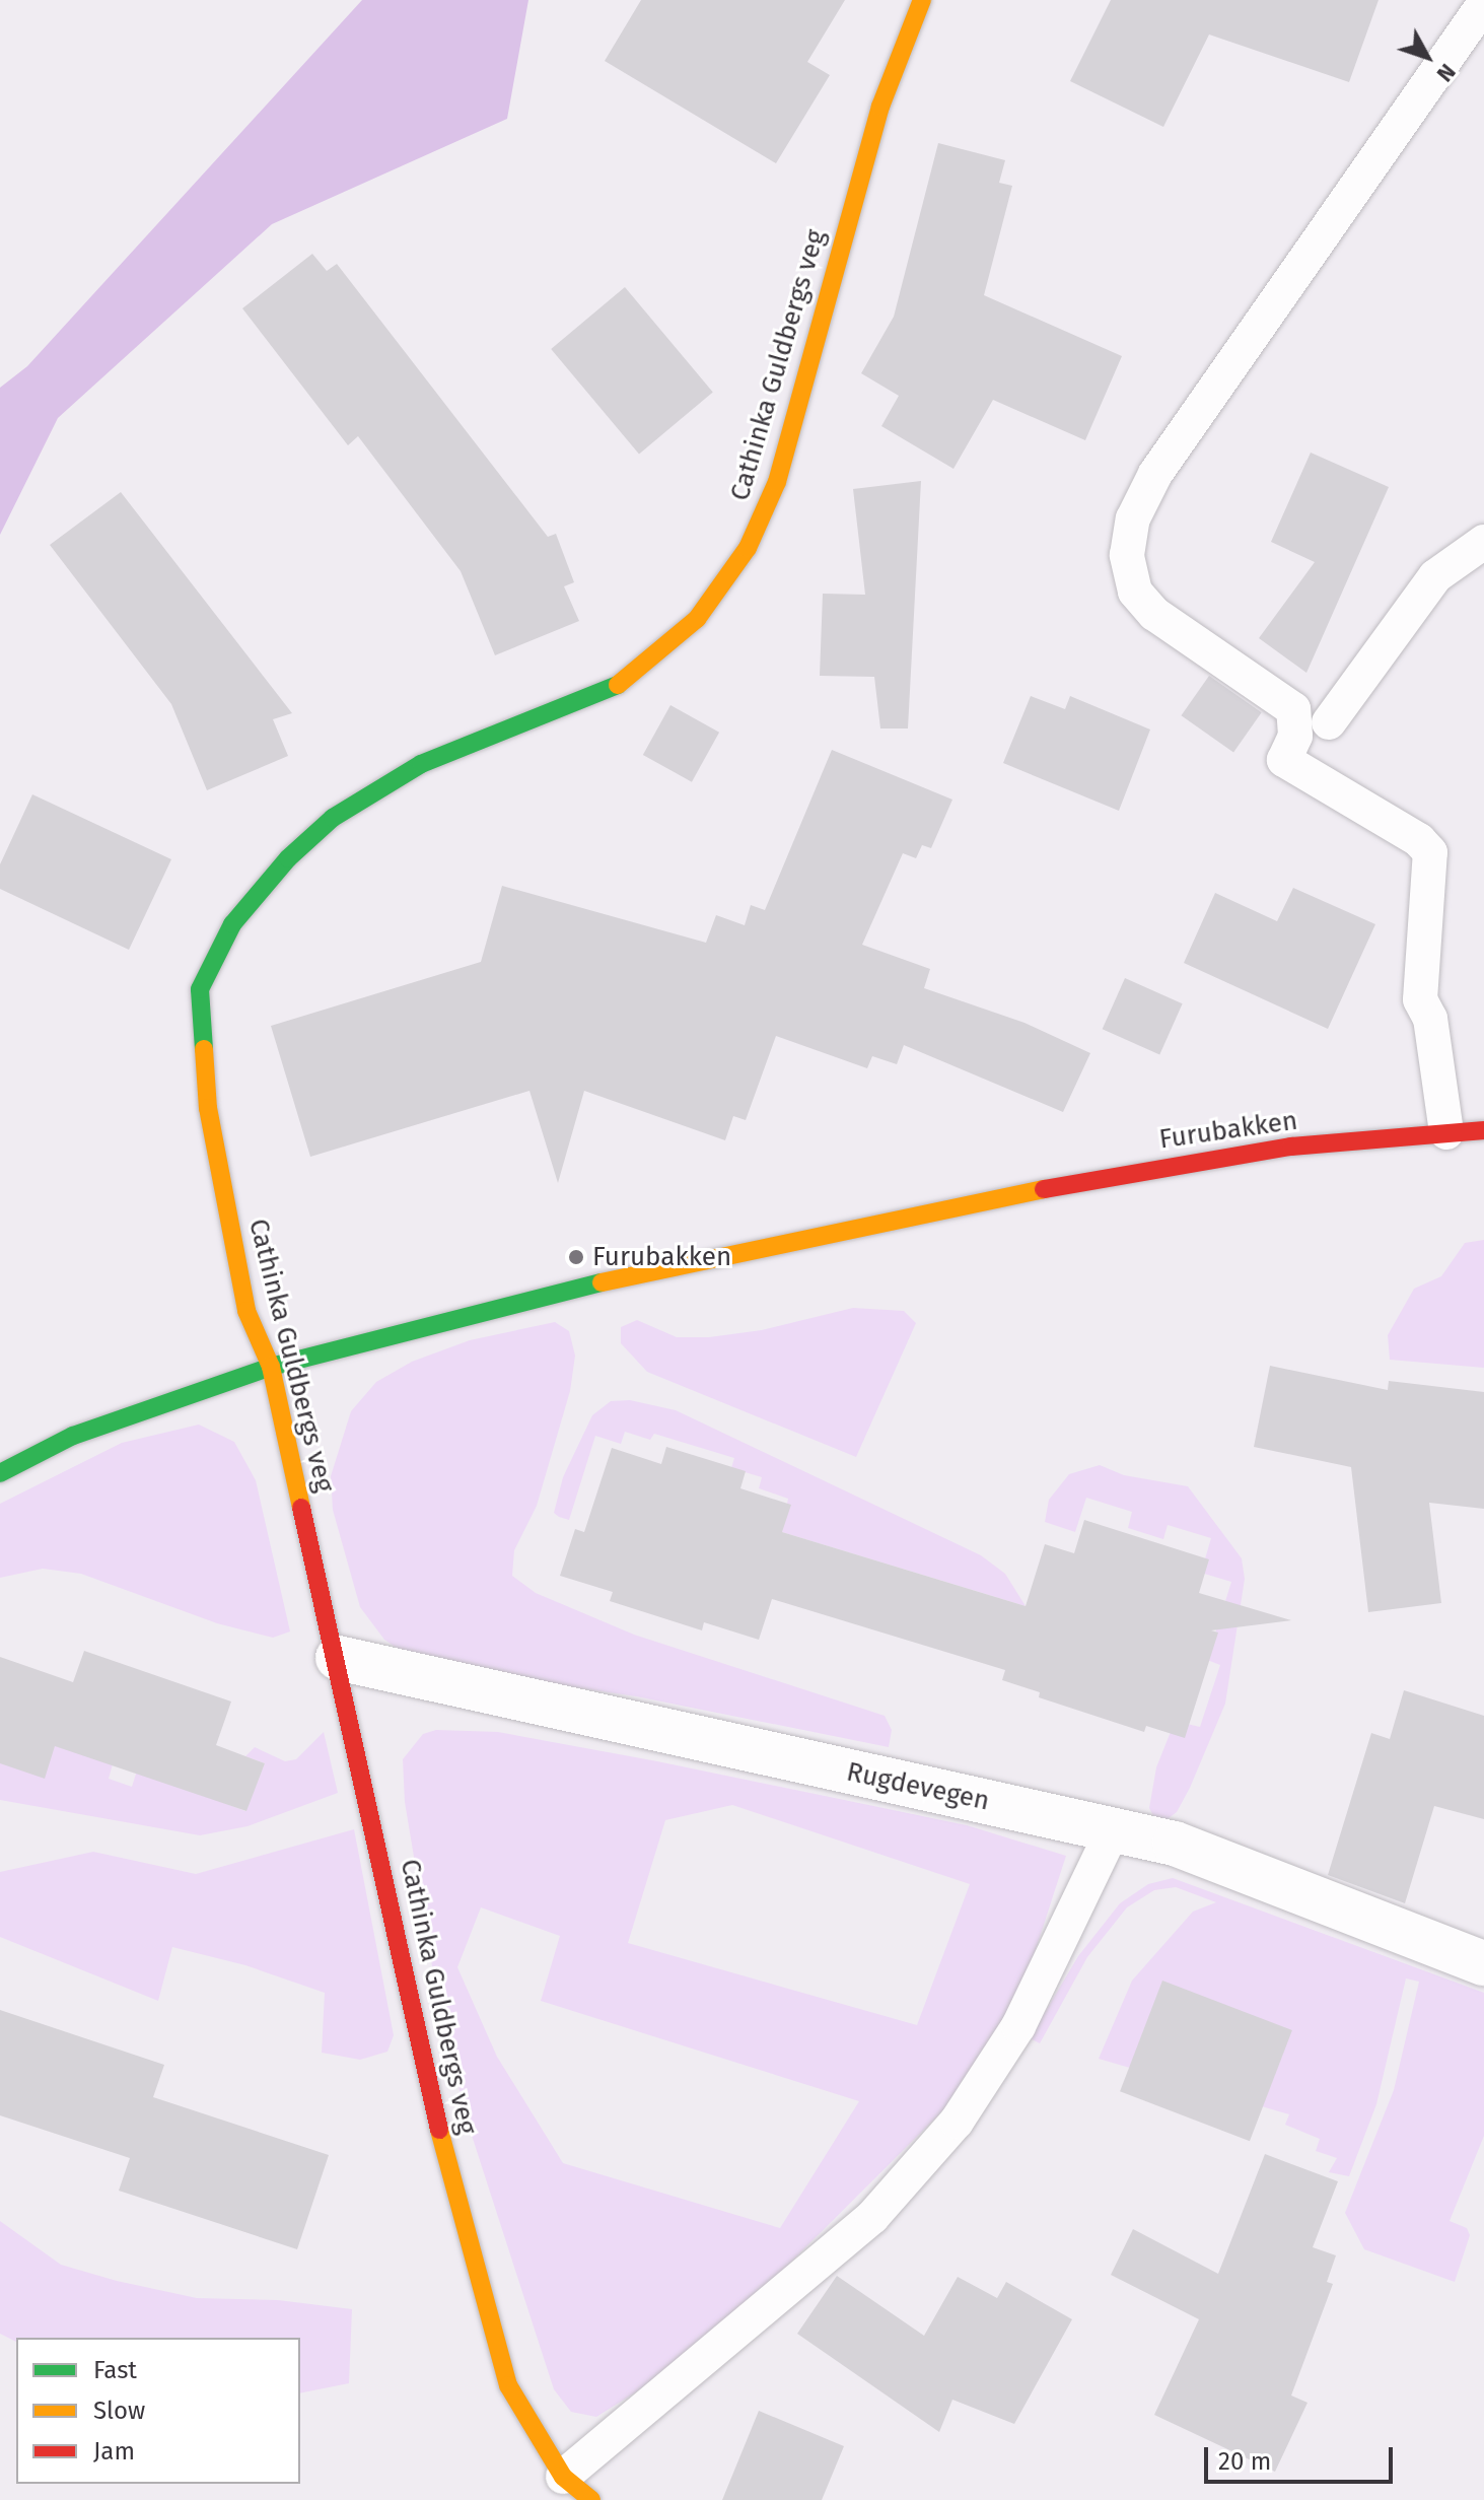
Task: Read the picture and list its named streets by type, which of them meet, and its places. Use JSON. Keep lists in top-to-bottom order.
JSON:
{
  "streets": {
    "street": ["Cathinka Guldbergs veg", "Furubakken", "Rugdevegen"]
  },
  "crossings": [
    ["Cathinka Guldbergs veg", "Furubakken"],
    ["Cathinka Guldbergs veg", "Rugdevegen"]
  ],
  "places": ["Furubakken"],
  "legend": ["Fast", "Slow", "Jam"],
  "scale_bar": "20 m",
  "north": "bottom right"
}
